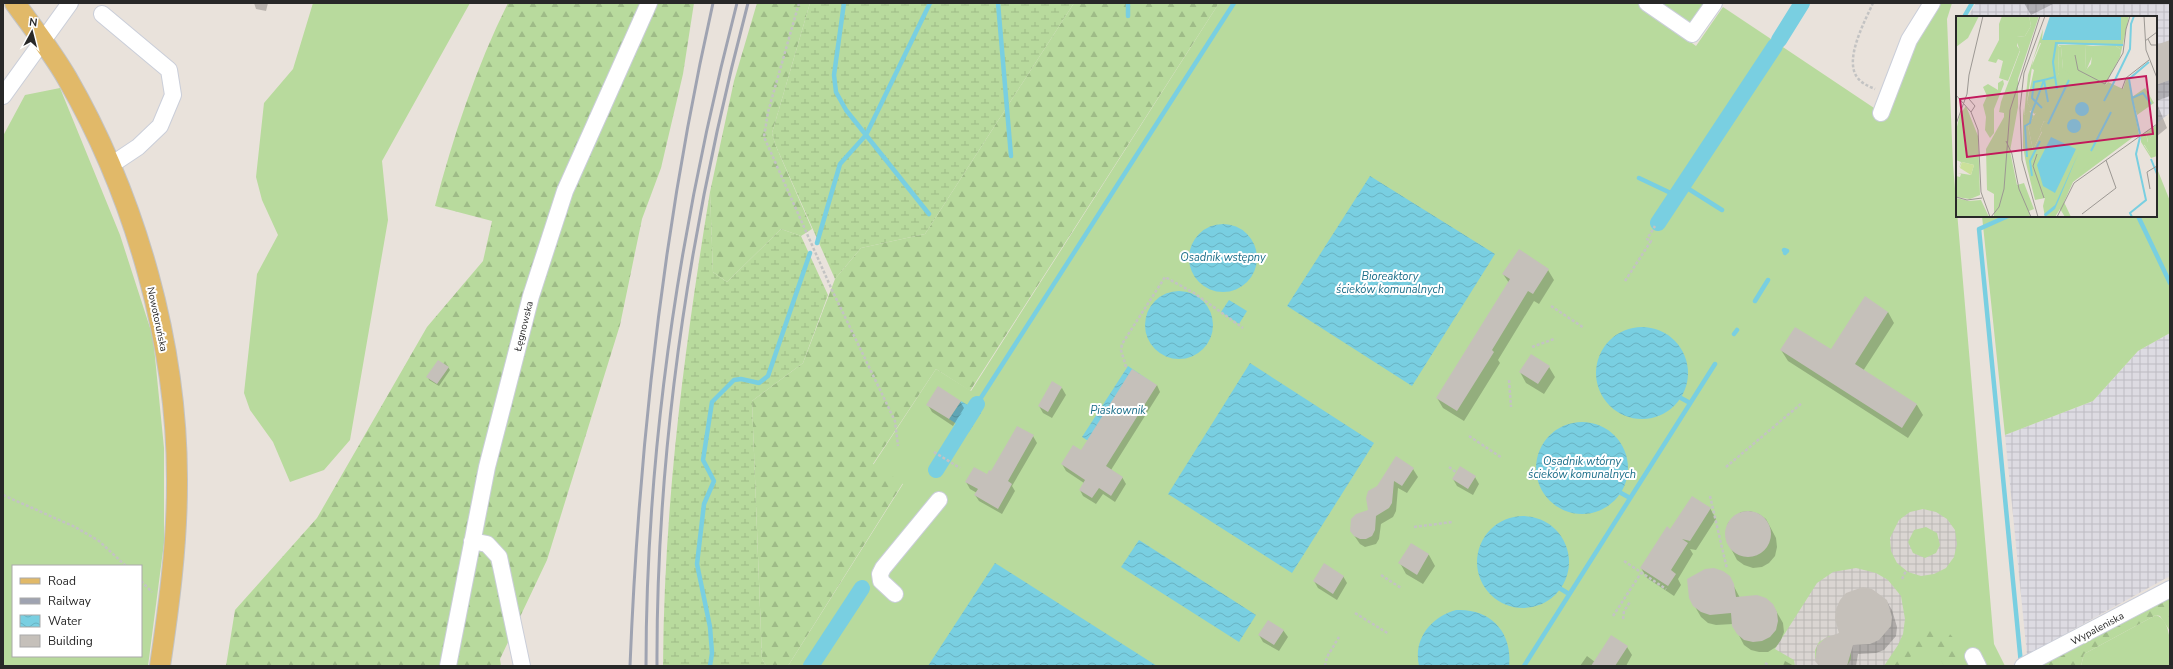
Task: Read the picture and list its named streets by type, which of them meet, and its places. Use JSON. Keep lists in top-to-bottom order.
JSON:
{
  "streets": {
    "main road": ["Nowotoruńska"],
    "street": ["Łęgnowska", "Wypaleniska"]
  },
  "water": [
    "Osadnik wstępny",
    "Bioreaktory ścieków komunalnych",
    "Piaskownik",
    "Osadnik wtórny ścieków komunalnych"
  ],
  "legend": [
    "Road",
    "Railway",
    "Water",
    "Building"
  ],
  "north": "top"
}
